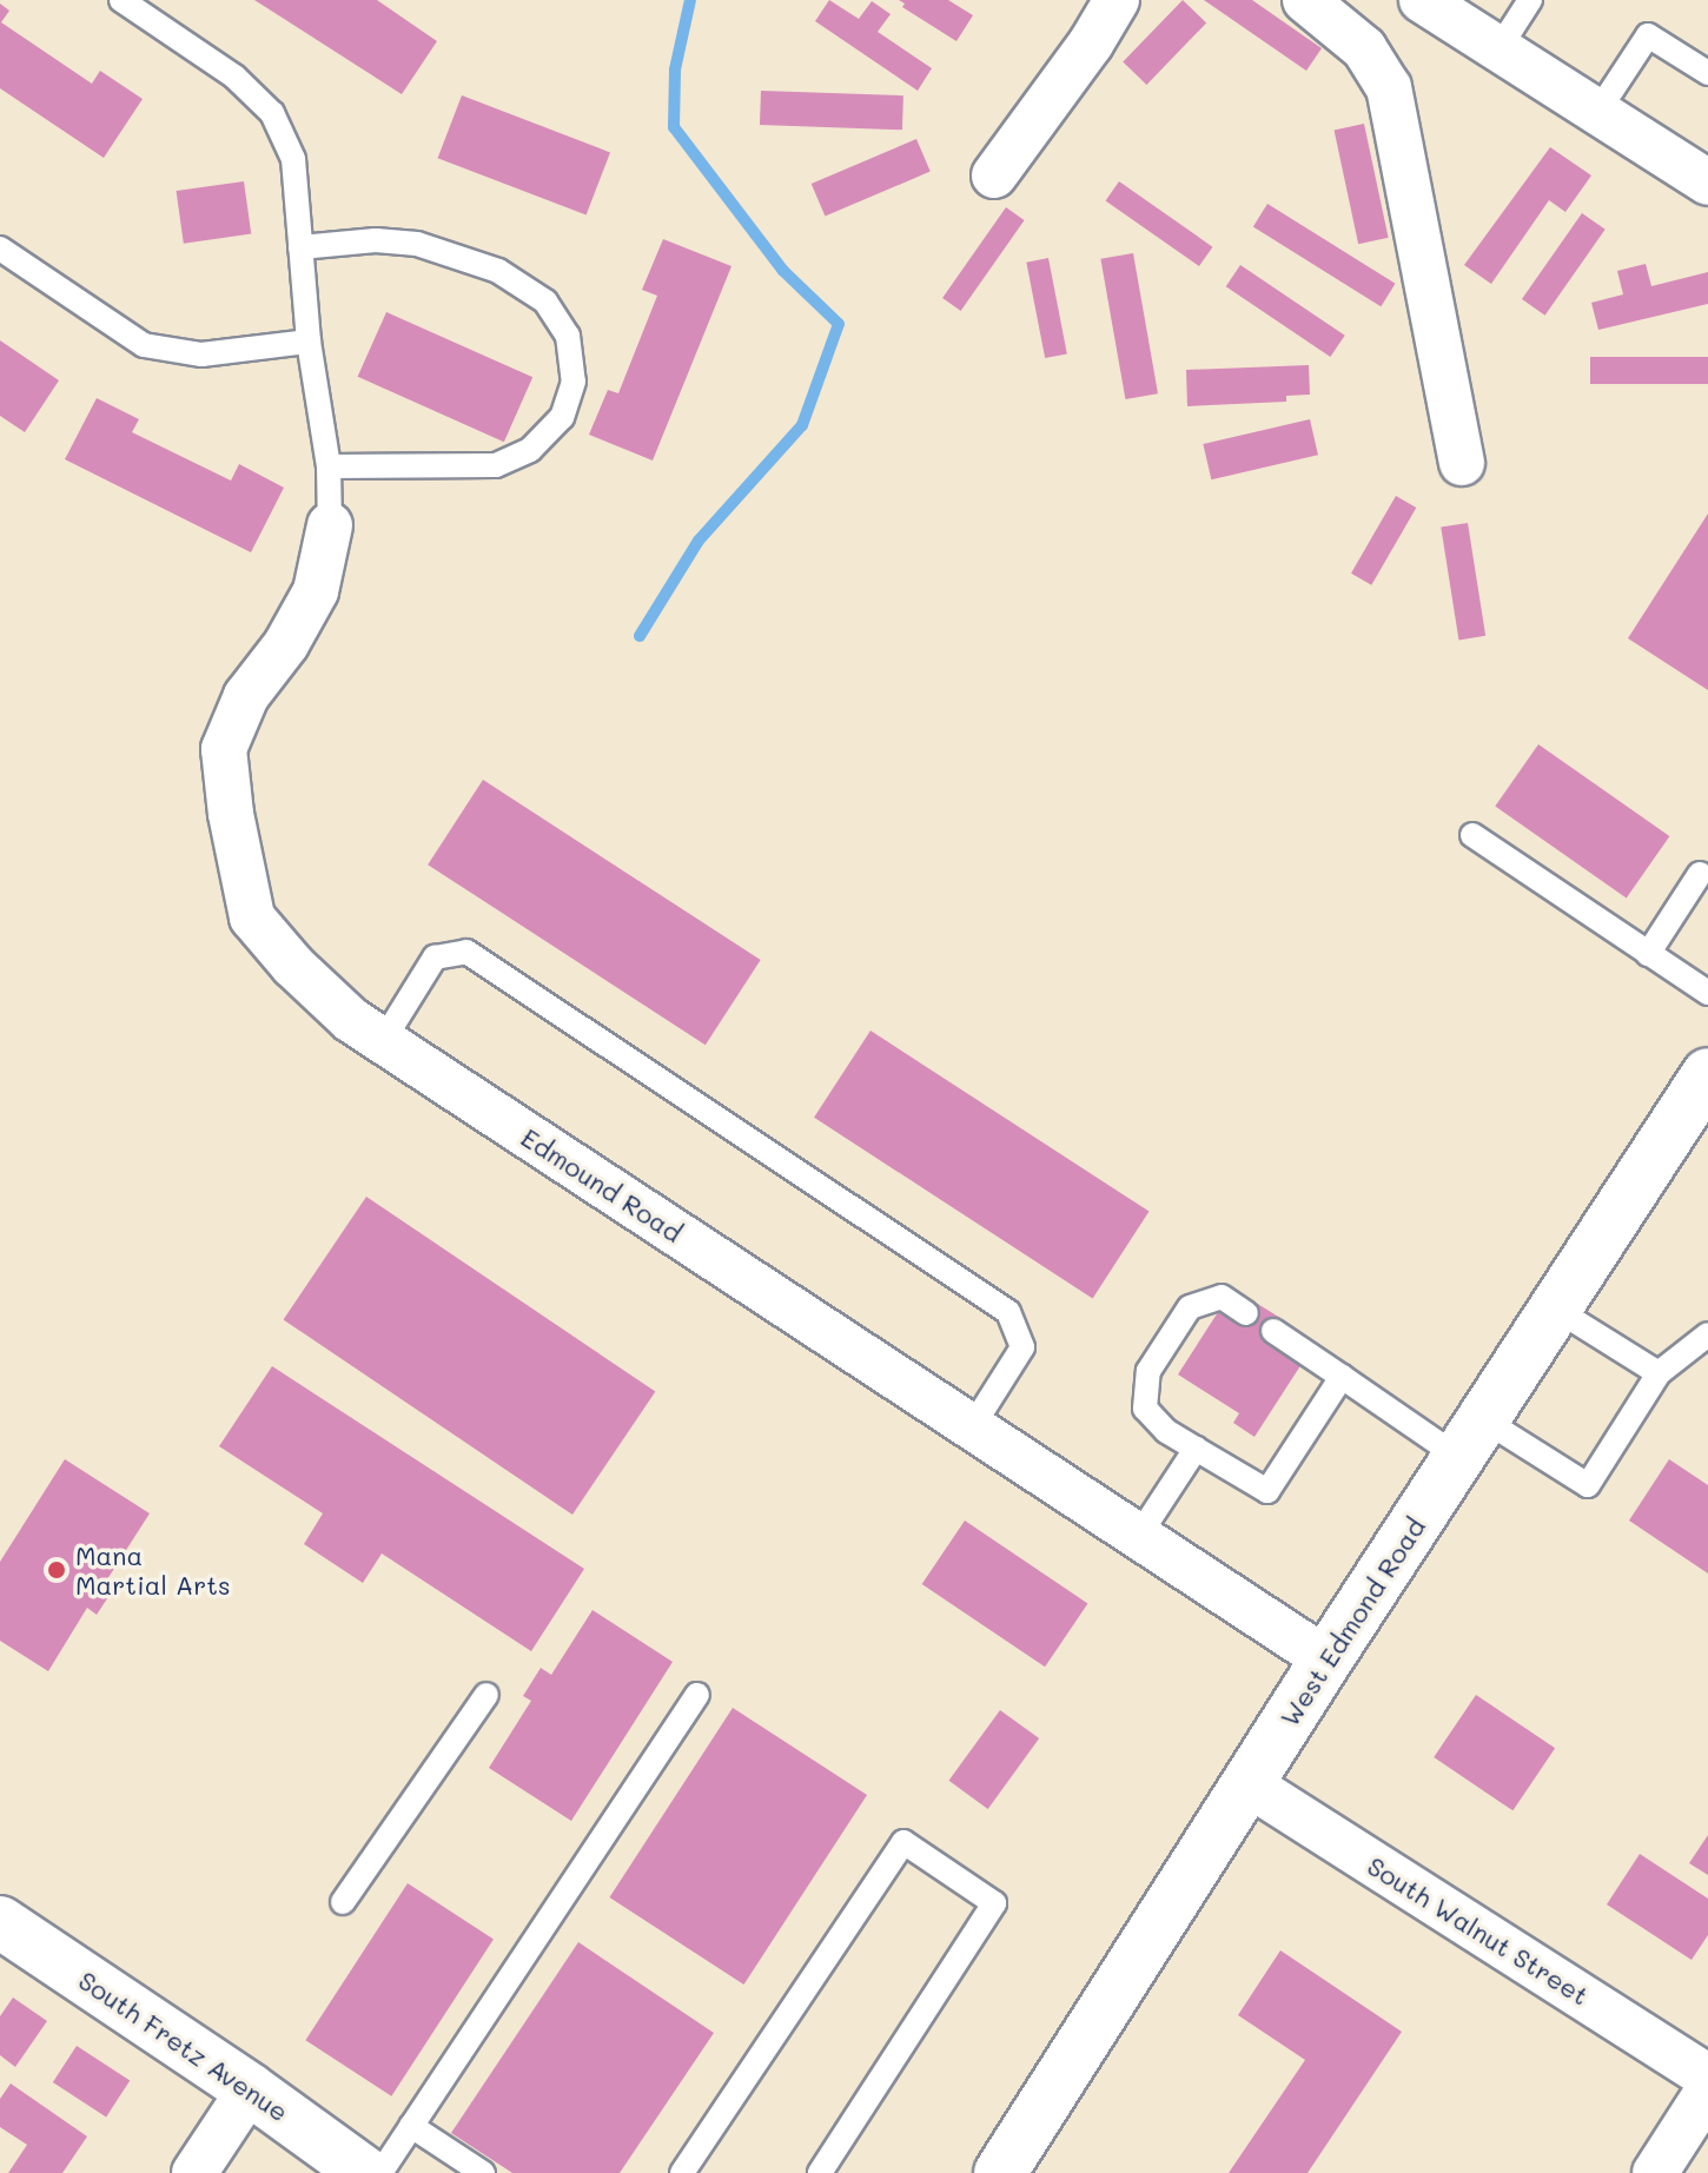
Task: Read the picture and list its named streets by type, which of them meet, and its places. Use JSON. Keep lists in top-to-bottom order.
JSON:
{
  "streets": {
    "main road": ["West Edmond Road", "South Fretz Avenue"],
    "street": ["Edmound Road", "South Walnut Street"]
  },
  "crossings": [
    ["Edmound Road", "West Edmond Road"],
    ["West Edmond Road", "South Walnut Street"]
  ],
  "places": ["Mana Martial Arts"]
}
